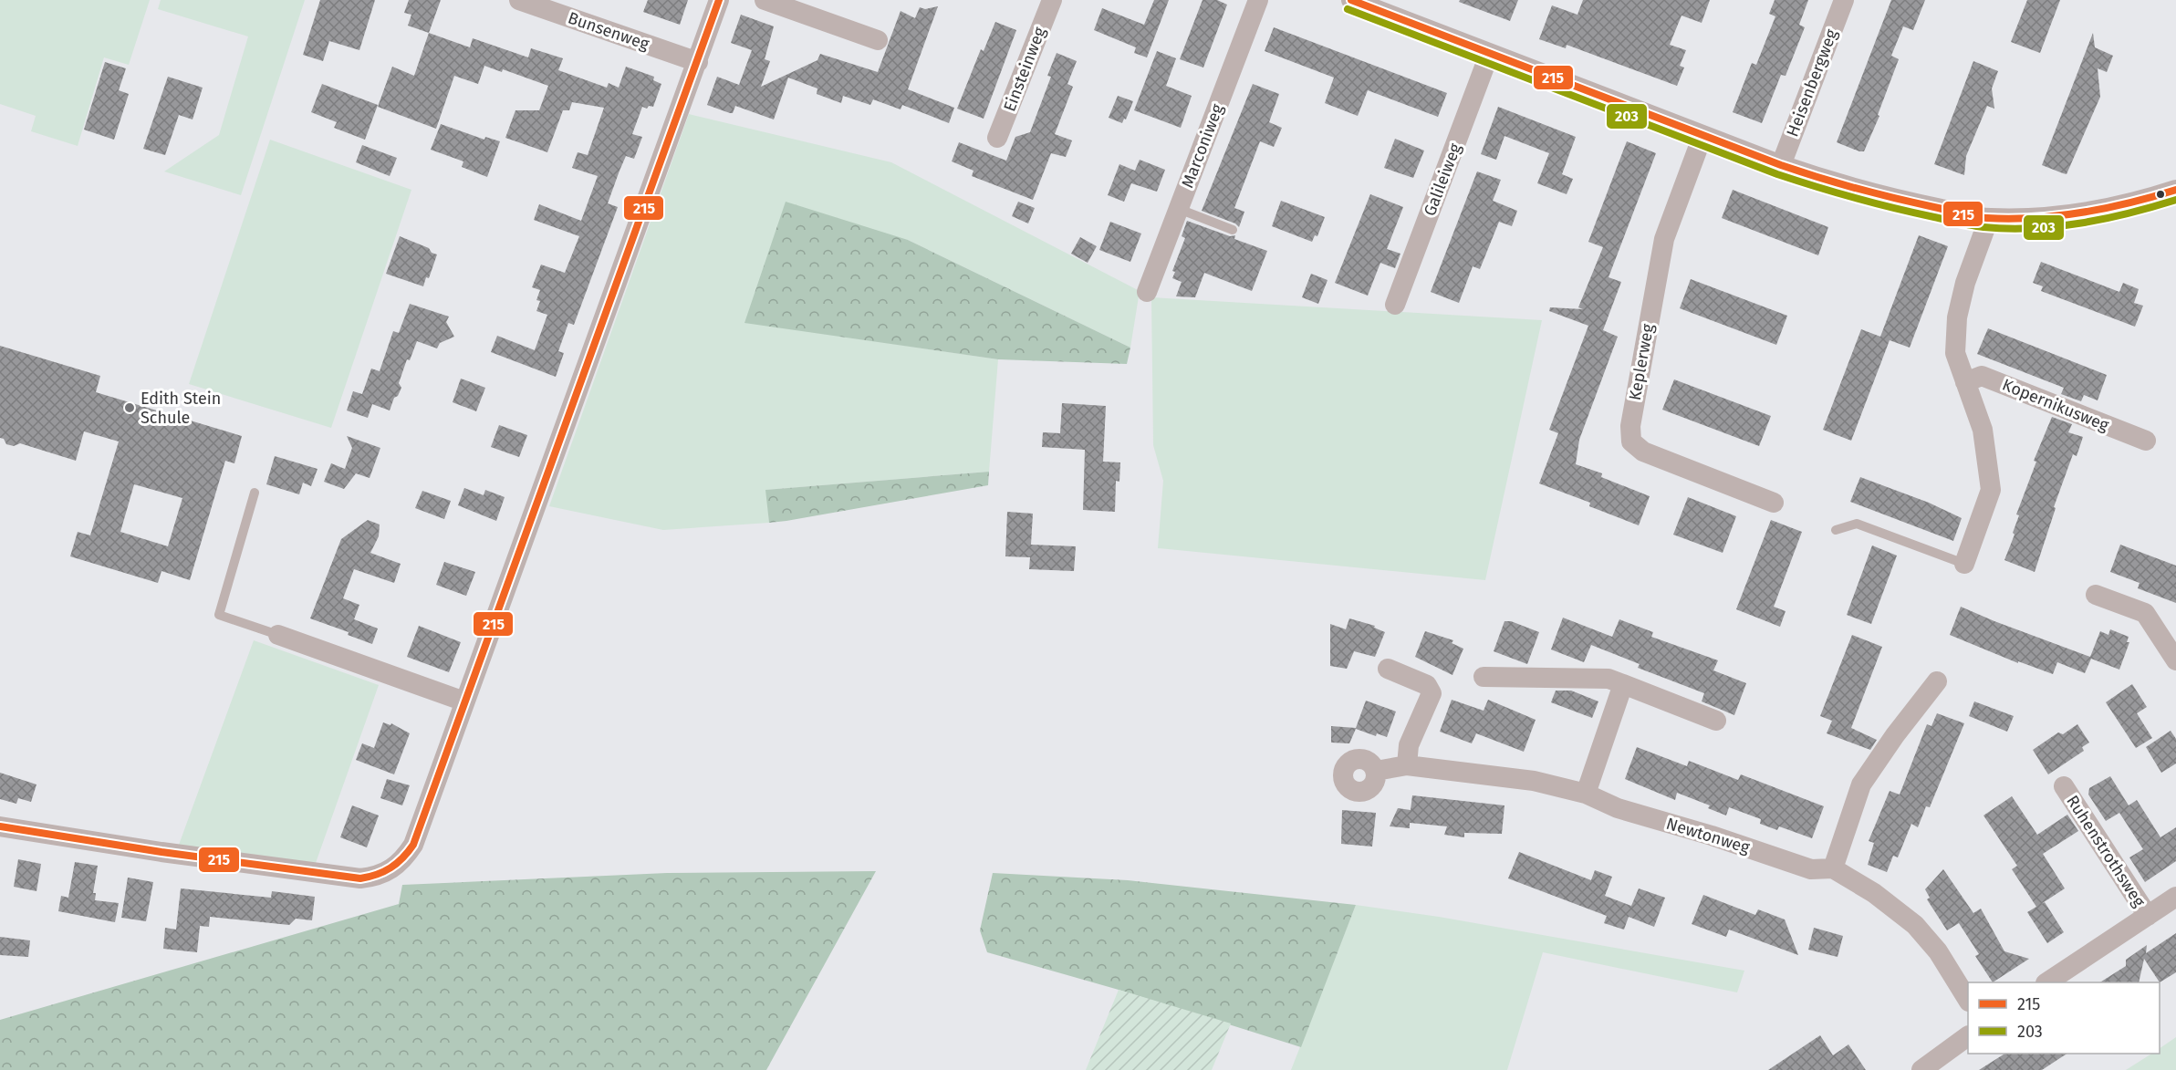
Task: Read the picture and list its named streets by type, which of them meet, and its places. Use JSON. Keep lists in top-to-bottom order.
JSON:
{
  "streets": {
    "street": [
      "Bunsenweg",
      "Einsteinweg",
      "Heisenbergweg",
      "Marconiweg",
      "Galileiweg",
      "Keplerweg",
      "Kopernikusweg",
      "Newtonweg",
      "Ruhenstrothsweg"
    ]
  },
  "places": ["Edith Stein Schule"],
  "lines": ["transit line 215", "transit line 203"],
  "legend": ["215", "203"]
}
